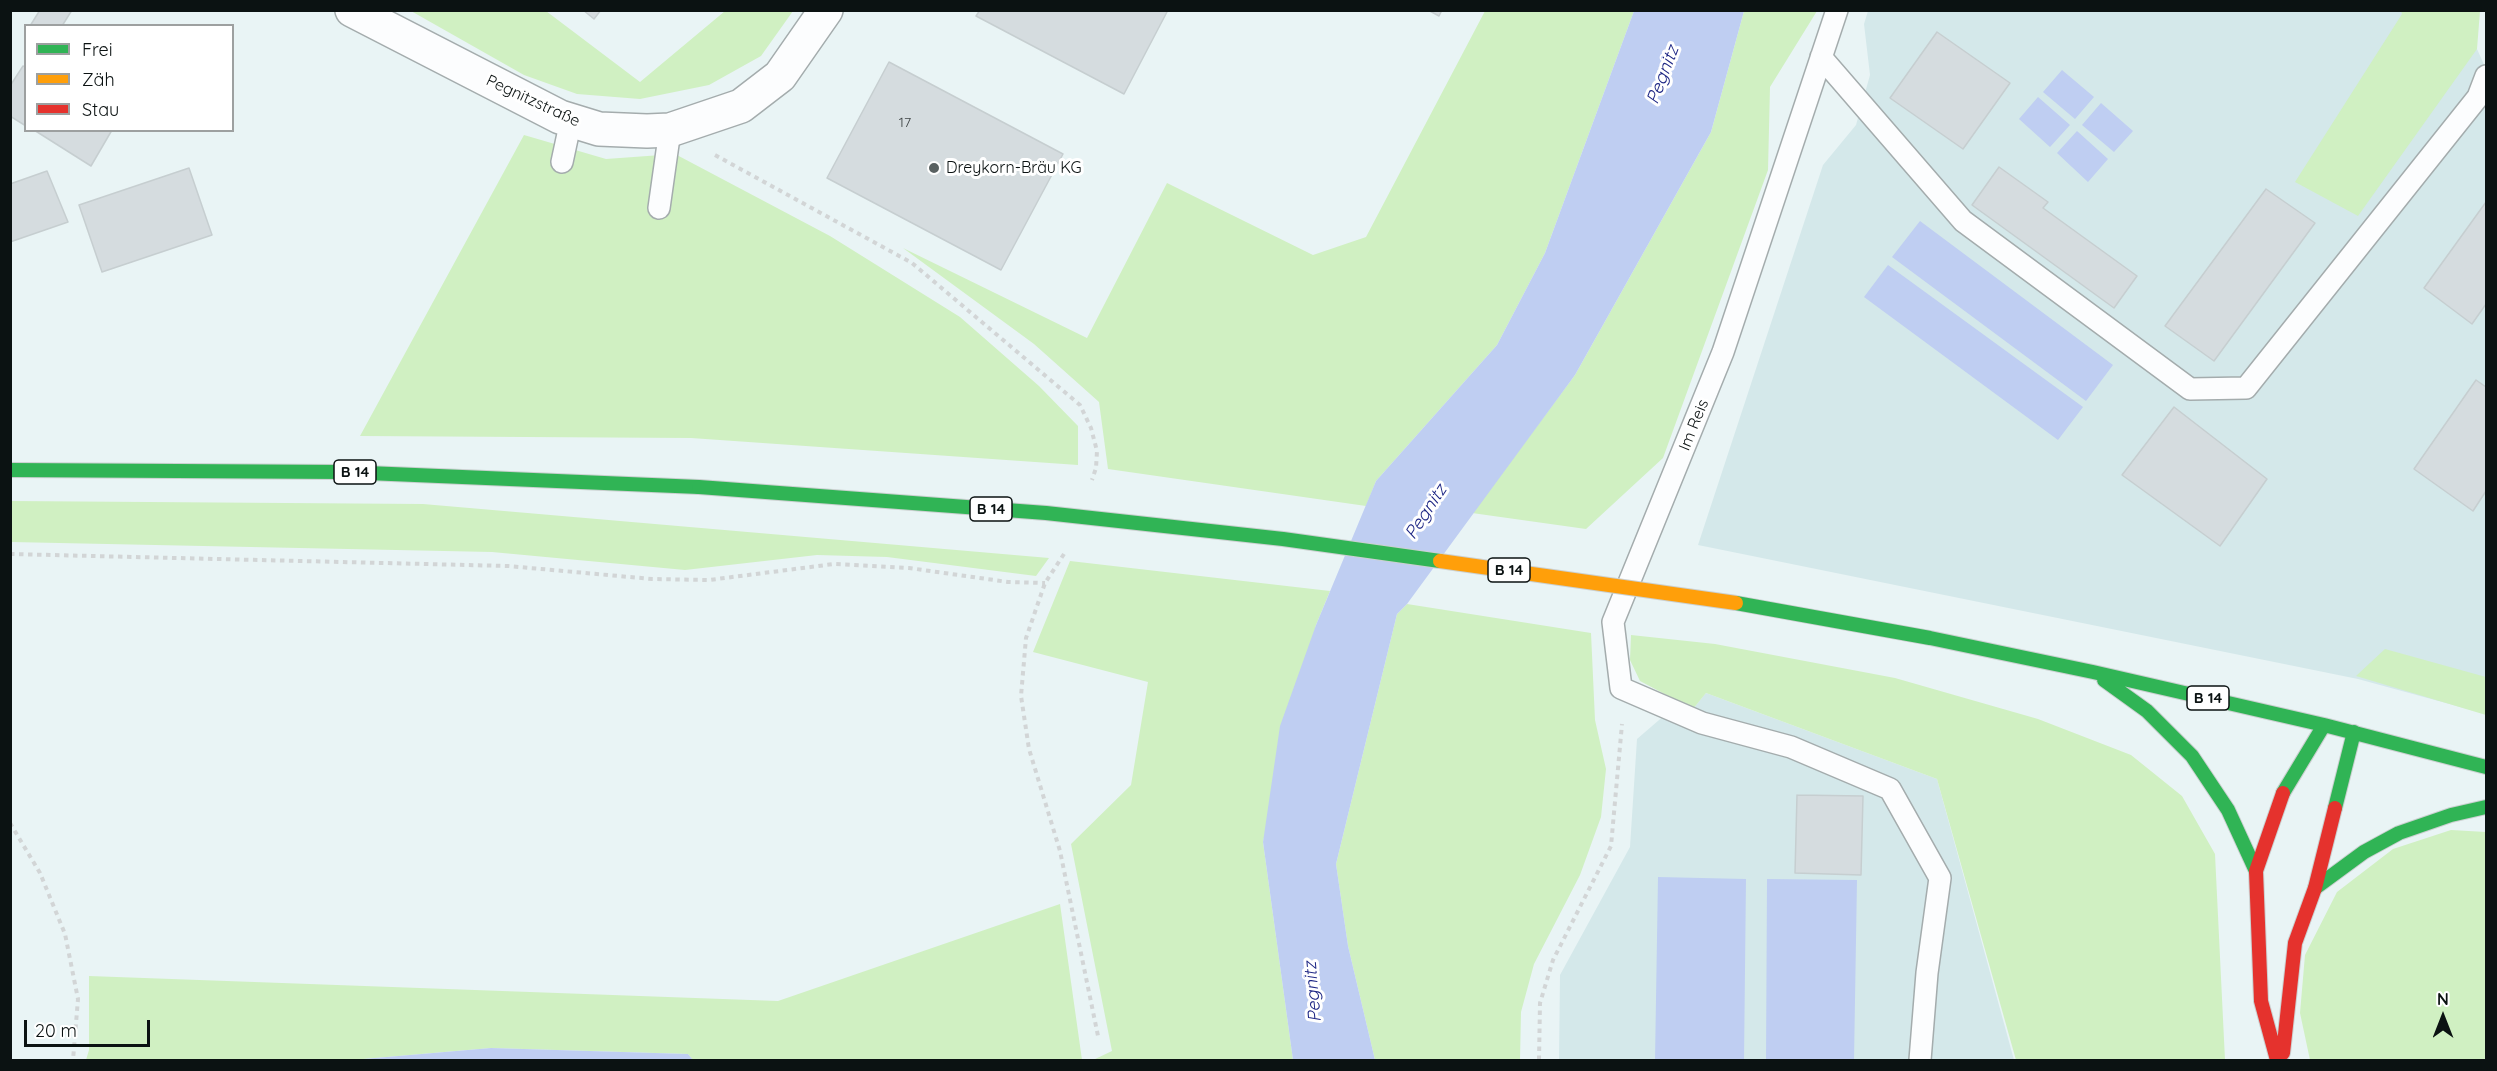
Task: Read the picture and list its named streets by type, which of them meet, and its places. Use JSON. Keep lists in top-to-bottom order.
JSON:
{
  "streets": {
    "main road": ["B 14"],
    "street": ["Pegnitzstraße"],
    "lane": ["Im Reis"]
  },
  "water": ["Pegnitz"],
  "places": ["Dreykorn-Bräu KG"],
  "house_numbers": ["17"],
  "legend": ["Frei", "Zäh", "Stau"],
  "scale_bar": "20 m",
  "north": "top"
}
